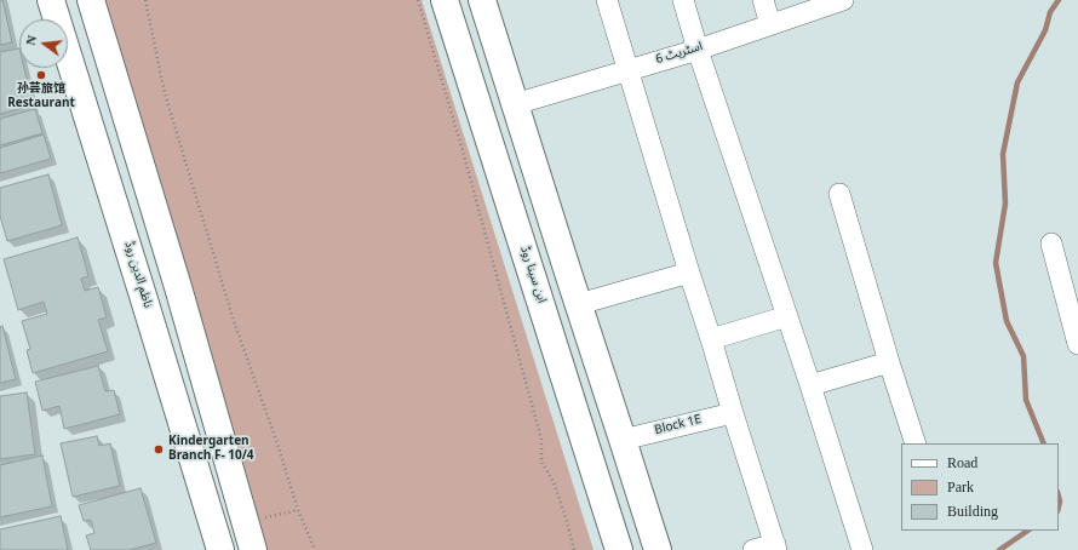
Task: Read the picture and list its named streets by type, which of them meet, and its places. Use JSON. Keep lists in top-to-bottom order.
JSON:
{
  "streets": {
    "main road": ["ناظم الدین روڈ", "ابن سینا روڈ"],
    "street": ["اسٹریٹ 6", "Block 1E"]
  },
  "places": ["孙芸旅馆 Restaurant", "Kindergarten Branch F- 10/4"],
  "legend": ["Road", "Park", "Building"],
  "north": "left"
}
